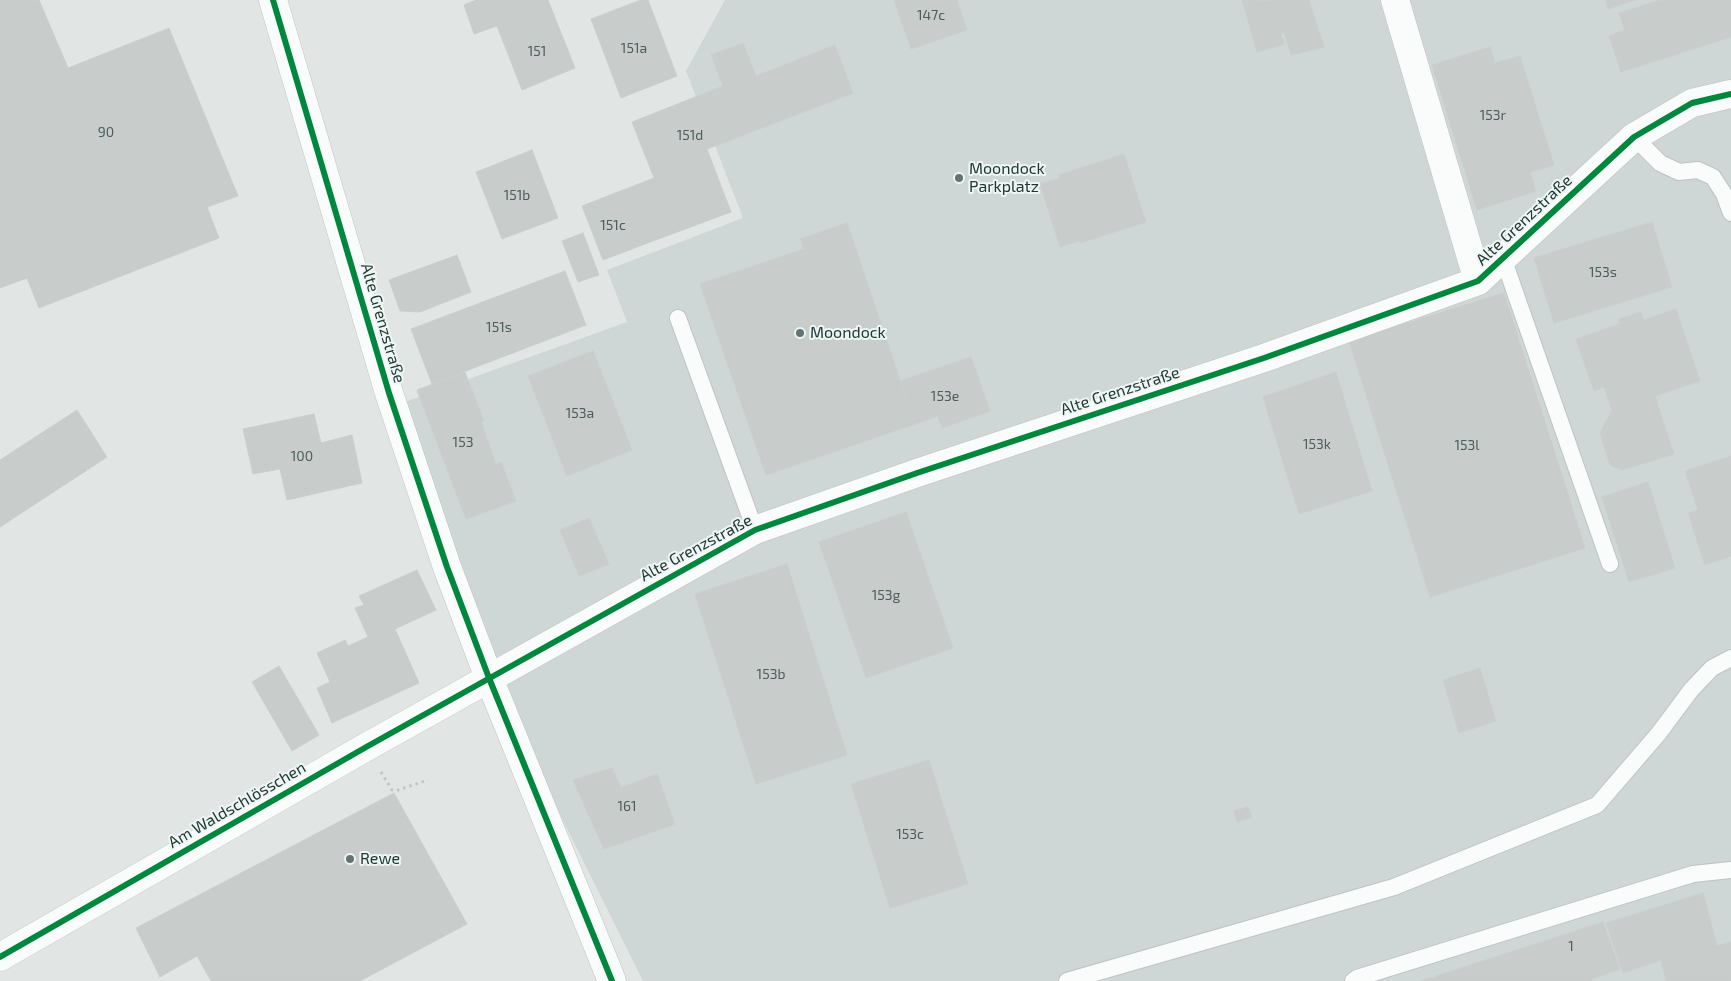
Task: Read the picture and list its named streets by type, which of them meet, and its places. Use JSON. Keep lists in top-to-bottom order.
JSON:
{
  "streets": {
    "street": ["Alte Grenzstraße", "Am Waldschlösschen"]
  },
  "crossings": [
    ["Alte Grenzstraße", "Am Waldschlösschen"]
  ],
  "places": ["Moondock Parkplatz", "Moondock", "Rewe"],
  "house_numbers": [
    "147c",
    "151a",
    "151",
    "153r",
    "90",
    "151d",
    "151b",
    "151c",
    "153s",
    "151s",
    "153e",
    "153a",
    "153",
    "153k",
    "153l",
    "100",
    "153g",
    "153b",
    "161",
    "153c",
    "1"
  ]
}
